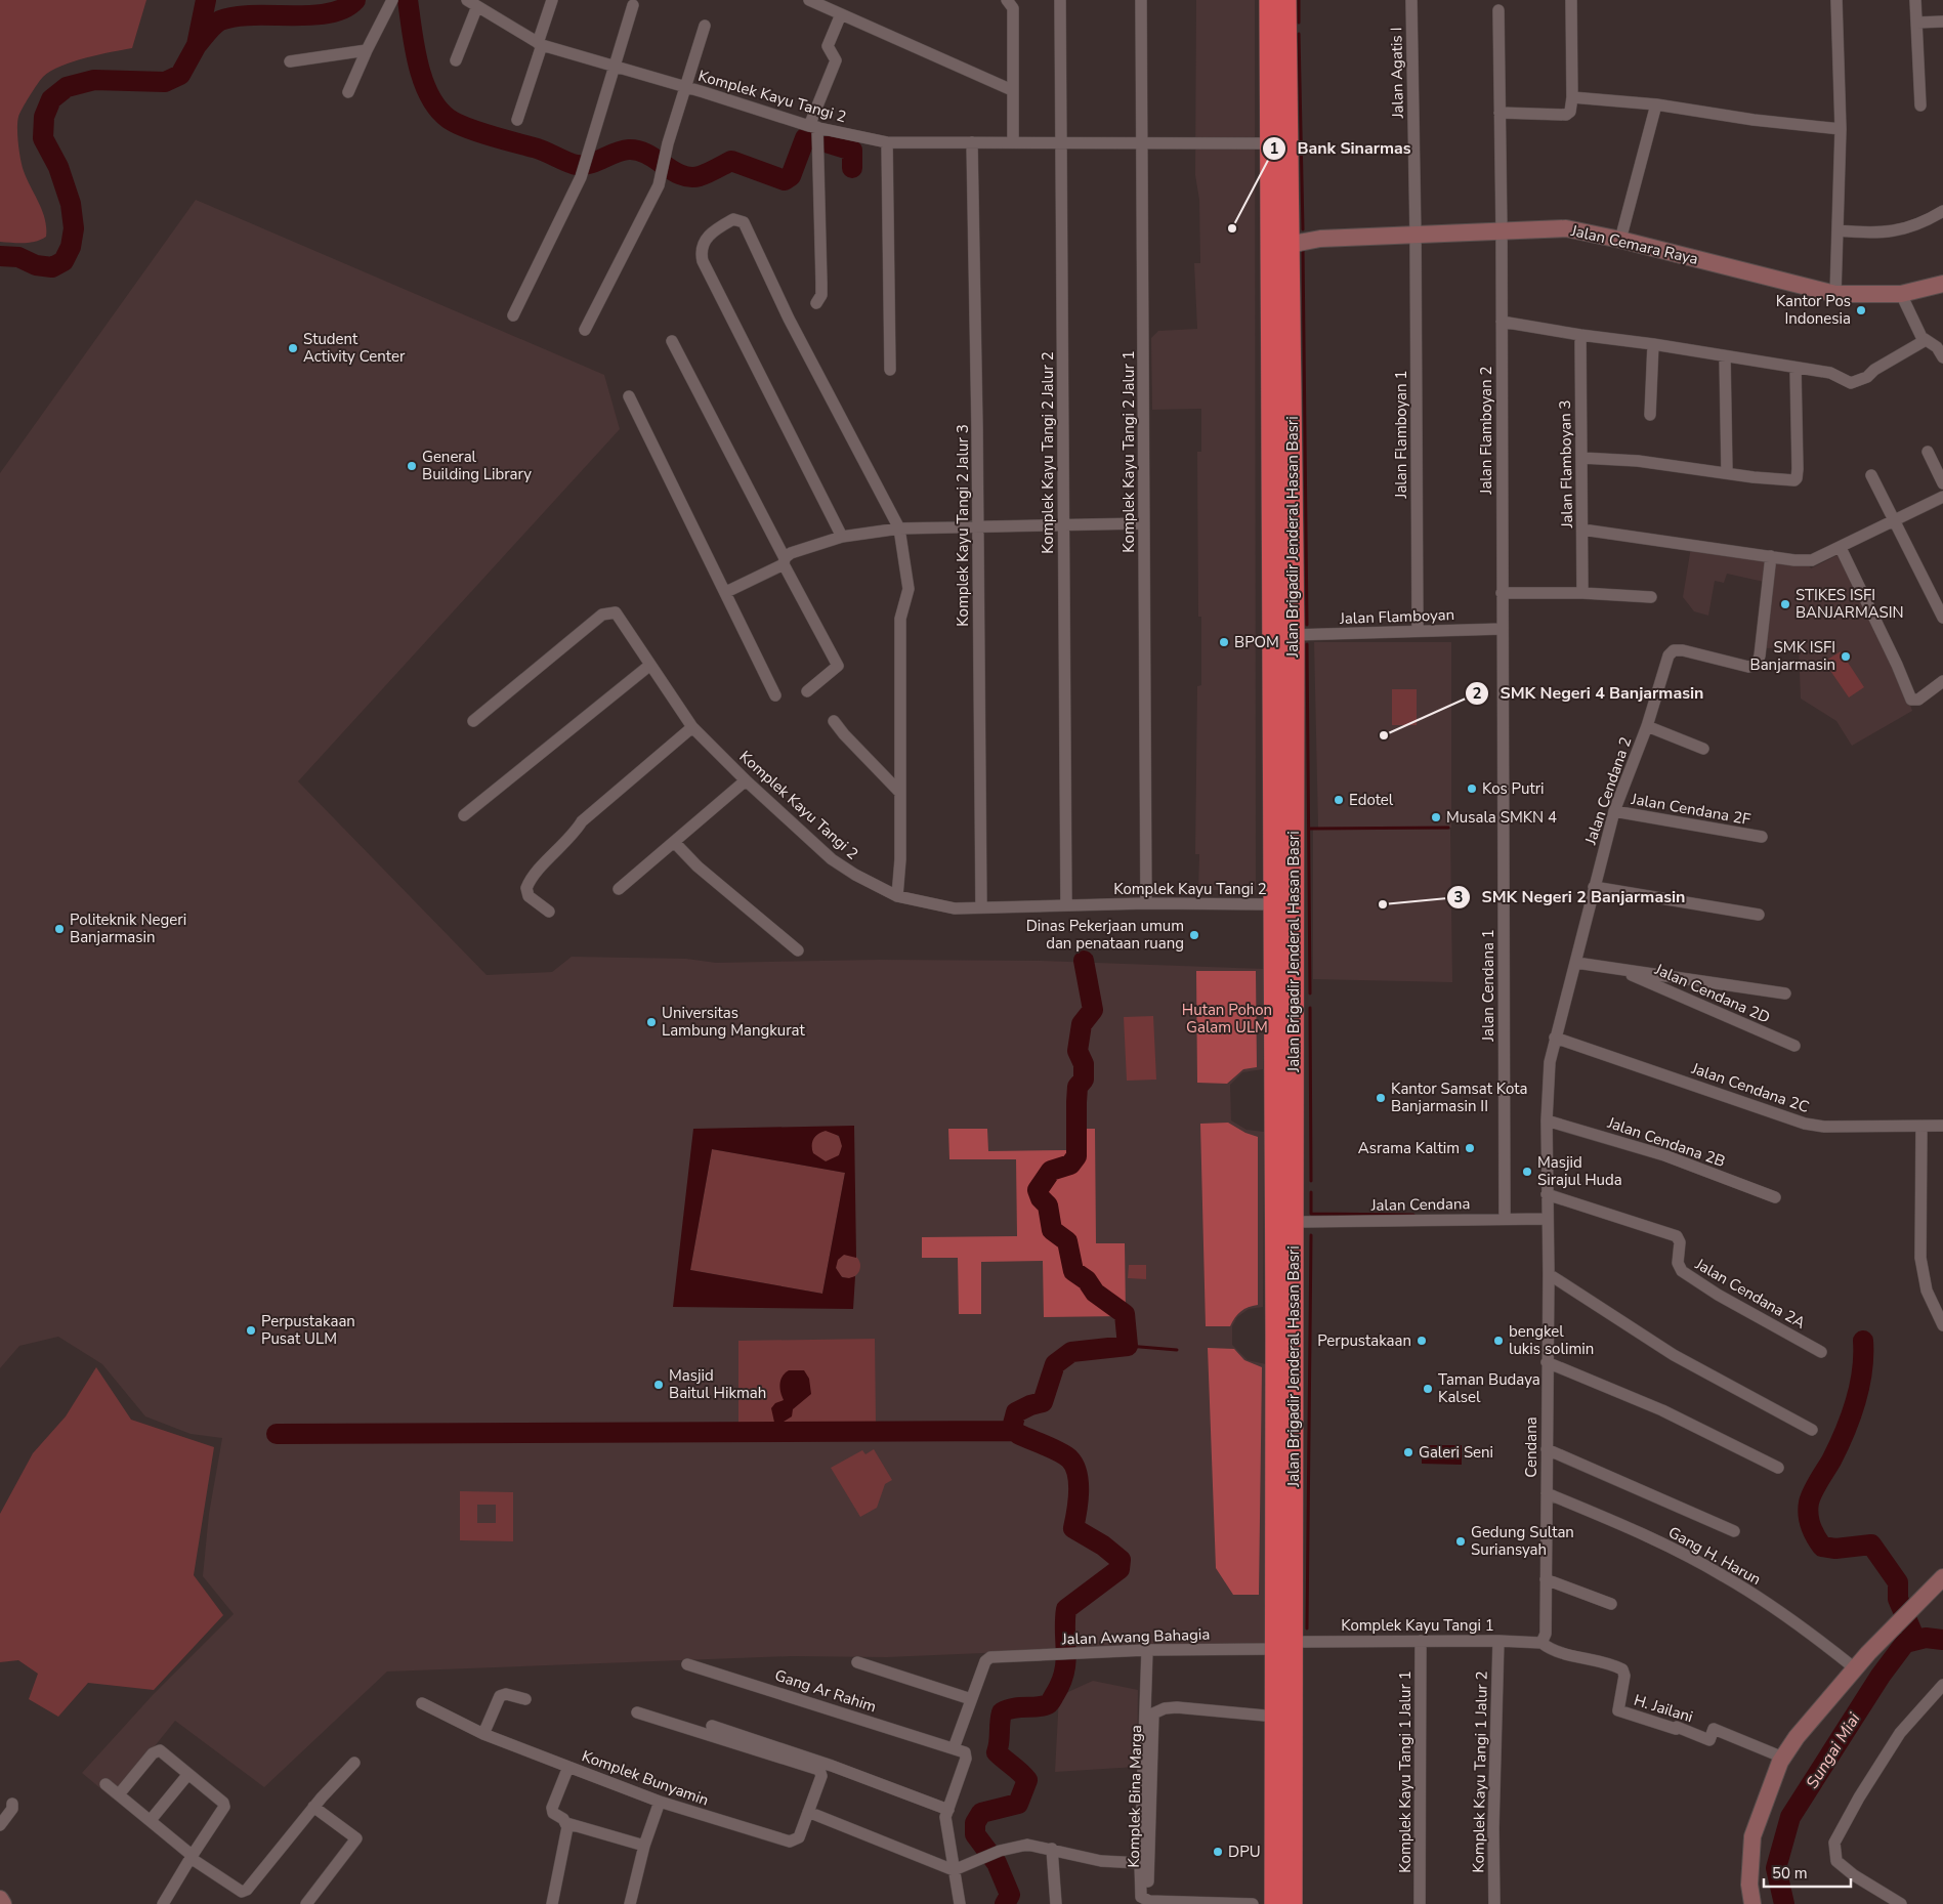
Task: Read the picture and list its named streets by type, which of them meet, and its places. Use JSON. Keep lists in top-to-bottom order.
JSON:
{
  "streets": {
    "highway": ["Jalan Brigadir Jenderal Hasan Basri"],
    "street": [
      "Jalan Agatis I",
      "Komplek Kayu Tangi 2",
      "Jalan Cemara Raya",
      "Jalan Flamboyan 2",
      "Jalan Flamboyan 1",
      "Komplek Kayu Tangi 2 Jalur 1",
      "Komplek Kayu Tangi 2 Jalur 2",
      "Jalan Flamboyan 3",
      "Komplek Kayu Tangi 2 Jalur 3",
      "Jalan Flamboyan",
      "Jalan Cendana 2",
      "Jalan Cendana 2F",
      "Jalan Cendana 1",
      "Jalan Cendana 2D",
      "Jalan Cendana 2C",
      "Jalan Cendana 2B",
      "Jalan Cendana",
      "Jalan Cendana 2A",
      "Cendana",
      "Gang H. Harun",
      "Komplek Kayu Tangi 1",
      "Jalan Awang Bahagia",
      "Gang Ar Rahim",
      "H. Jailani",
      "Komplek Kayu Tangi 1 Jalur 1",
      "Komplek Kayu Tangi 1 Jalur 2",
      "Komplek Bunyamin",
      "Komplek Bina Marga"
    ]
  },
  "crossings": [
    ["Jalan Agatis I", "Jalan Cemara Raya"],
    ["Jalan Agatis I", "Jalan Flamboyan 1"],
    ["Komplek Kayu Tangi 2", "Komplek Kayu Tangi 2 Jalur 1"],
    ["Komplek Kayu Tangi 2", "Komplek Kayu Tangi 2 Jalur 2"],
    ["Komplek Kayu Tangi 2", "Komplek Kayu Tangi 2 Jalur 3"],
    ["Komplek Kayu Tangi 2", "Jalan Brigadir Jenderal Hasan Basri"],
    ["Jalan Cemara Raya", "Jalan Flamboyan 2"],
    ["Jalan Cemara Raya", "Jalan Flamboyan 1"],
    ["Jalan Cemara Raya", "Jalan Brigadir Jenderal Hasan Basri"],
    ["Jalan Flamboyan 2", "Jalan Flamboyan"],
    ["Jalan Flamboyan 2", "Jalan Cendana 1"],
    ["Jalan Flamboyan 1", "Jalan Flamboyan"],
    ["Jalan Brigadir Jenderal Hasan Basri", "Jalan Flamboyan"],
    ["Jalan Brigadir Jenderal Hasan Basri", "Jalan Cendana"],
    ["Jalan Brigadir Jenderal Hasan Basri", "Komplek Kayu Tangi 1"],
    ["Jalan Brigadir Jenderal Hasan Basri", "Jalan Awang Bahagia"],
    ["Jalan Brigadir Jenderal Hasan Basri", "Komplek Bina Marga"],
    ["Jalan Flamboyan", "Jalan Cendana 1"],
    ["Jalan Cendana 2", "Jalan Cendana 2F"],
    ["Jalan Cendana 2", "Jalan Cendana 2D"],
    ["Jalan Cendana 2", "Jalan Cendana 2C"],
    ["Jalan Cendana 2", "Jalan Cendana 2B"],
    ["Jalan Cendana 2", "Jalan Cendana"],
    ["Jalan Cendana 2", "Jalan Cendana 2A"],
    ["Jalan Cendana 2", "Cendana"],
    ["Jalan Cendana 1", "Jalan Cendana"],
    ["Jalan Cendana", "Cendana"],
    ["Cendana", "Gang H. Harun"],
    ["Cendana", "Komplek Kayu Tangi 1"],
    ["Cendana", "H. Jailani"],
    ["Komplek Kayu Tangi 1", "Jalan Awang Bahagia"],
    ["Komplek Kayu Tangi 1", "H. Jailani"],
    ["Komplek Kayu Tangi 1", "Komplek Kayu Tangi 1 Jalur 1"],
    ["Komplek Kayu Tangi 1", "Komplek Kayu Tangi 1 Jalur 2"]
  ],
  "water": ["Sungai Miai"],
  "parks": ["Hutan Pohon Galam ULM"],
  "places": [
    "Bank Sinarmas",
    "Kantor Pos Indonesia",
    "Student Activity Center",
    "General Building Library",
    "STIKES ISFI BANJARMASIN",
    "BPOM",
    "SMK ISFI Banjarmasin",
    "SMK Negeri 4 Banjarmasin",
    "Kos Putri",
    "Edotel",
    "Musala SMKN 4",
    "SMK Negeri 2 Banjarmasin",
    "Politeknik Negeri Banjarmasin",
    "Dinas Pekerjaan umum dan penataan ruang",
    "Universitas Lambung Mangkurat",
    "Kantor Samsat Kota Banjarmasin II",
    "Asrama Kaltim",
    "Masjid Sirajul Huda",
    "Perpustakaan Pusat ULM",
    "Perpustakaan",
    "bengkel lukis solimin",
    "Masjid Baitul Hikmah",
    "Taman Budaya Kalsel",
    "Galeri Seni",
    "Gedung Sultan Suriansyah",
    "DPU"
  ],
  "scale_bar": "50 m"
}
